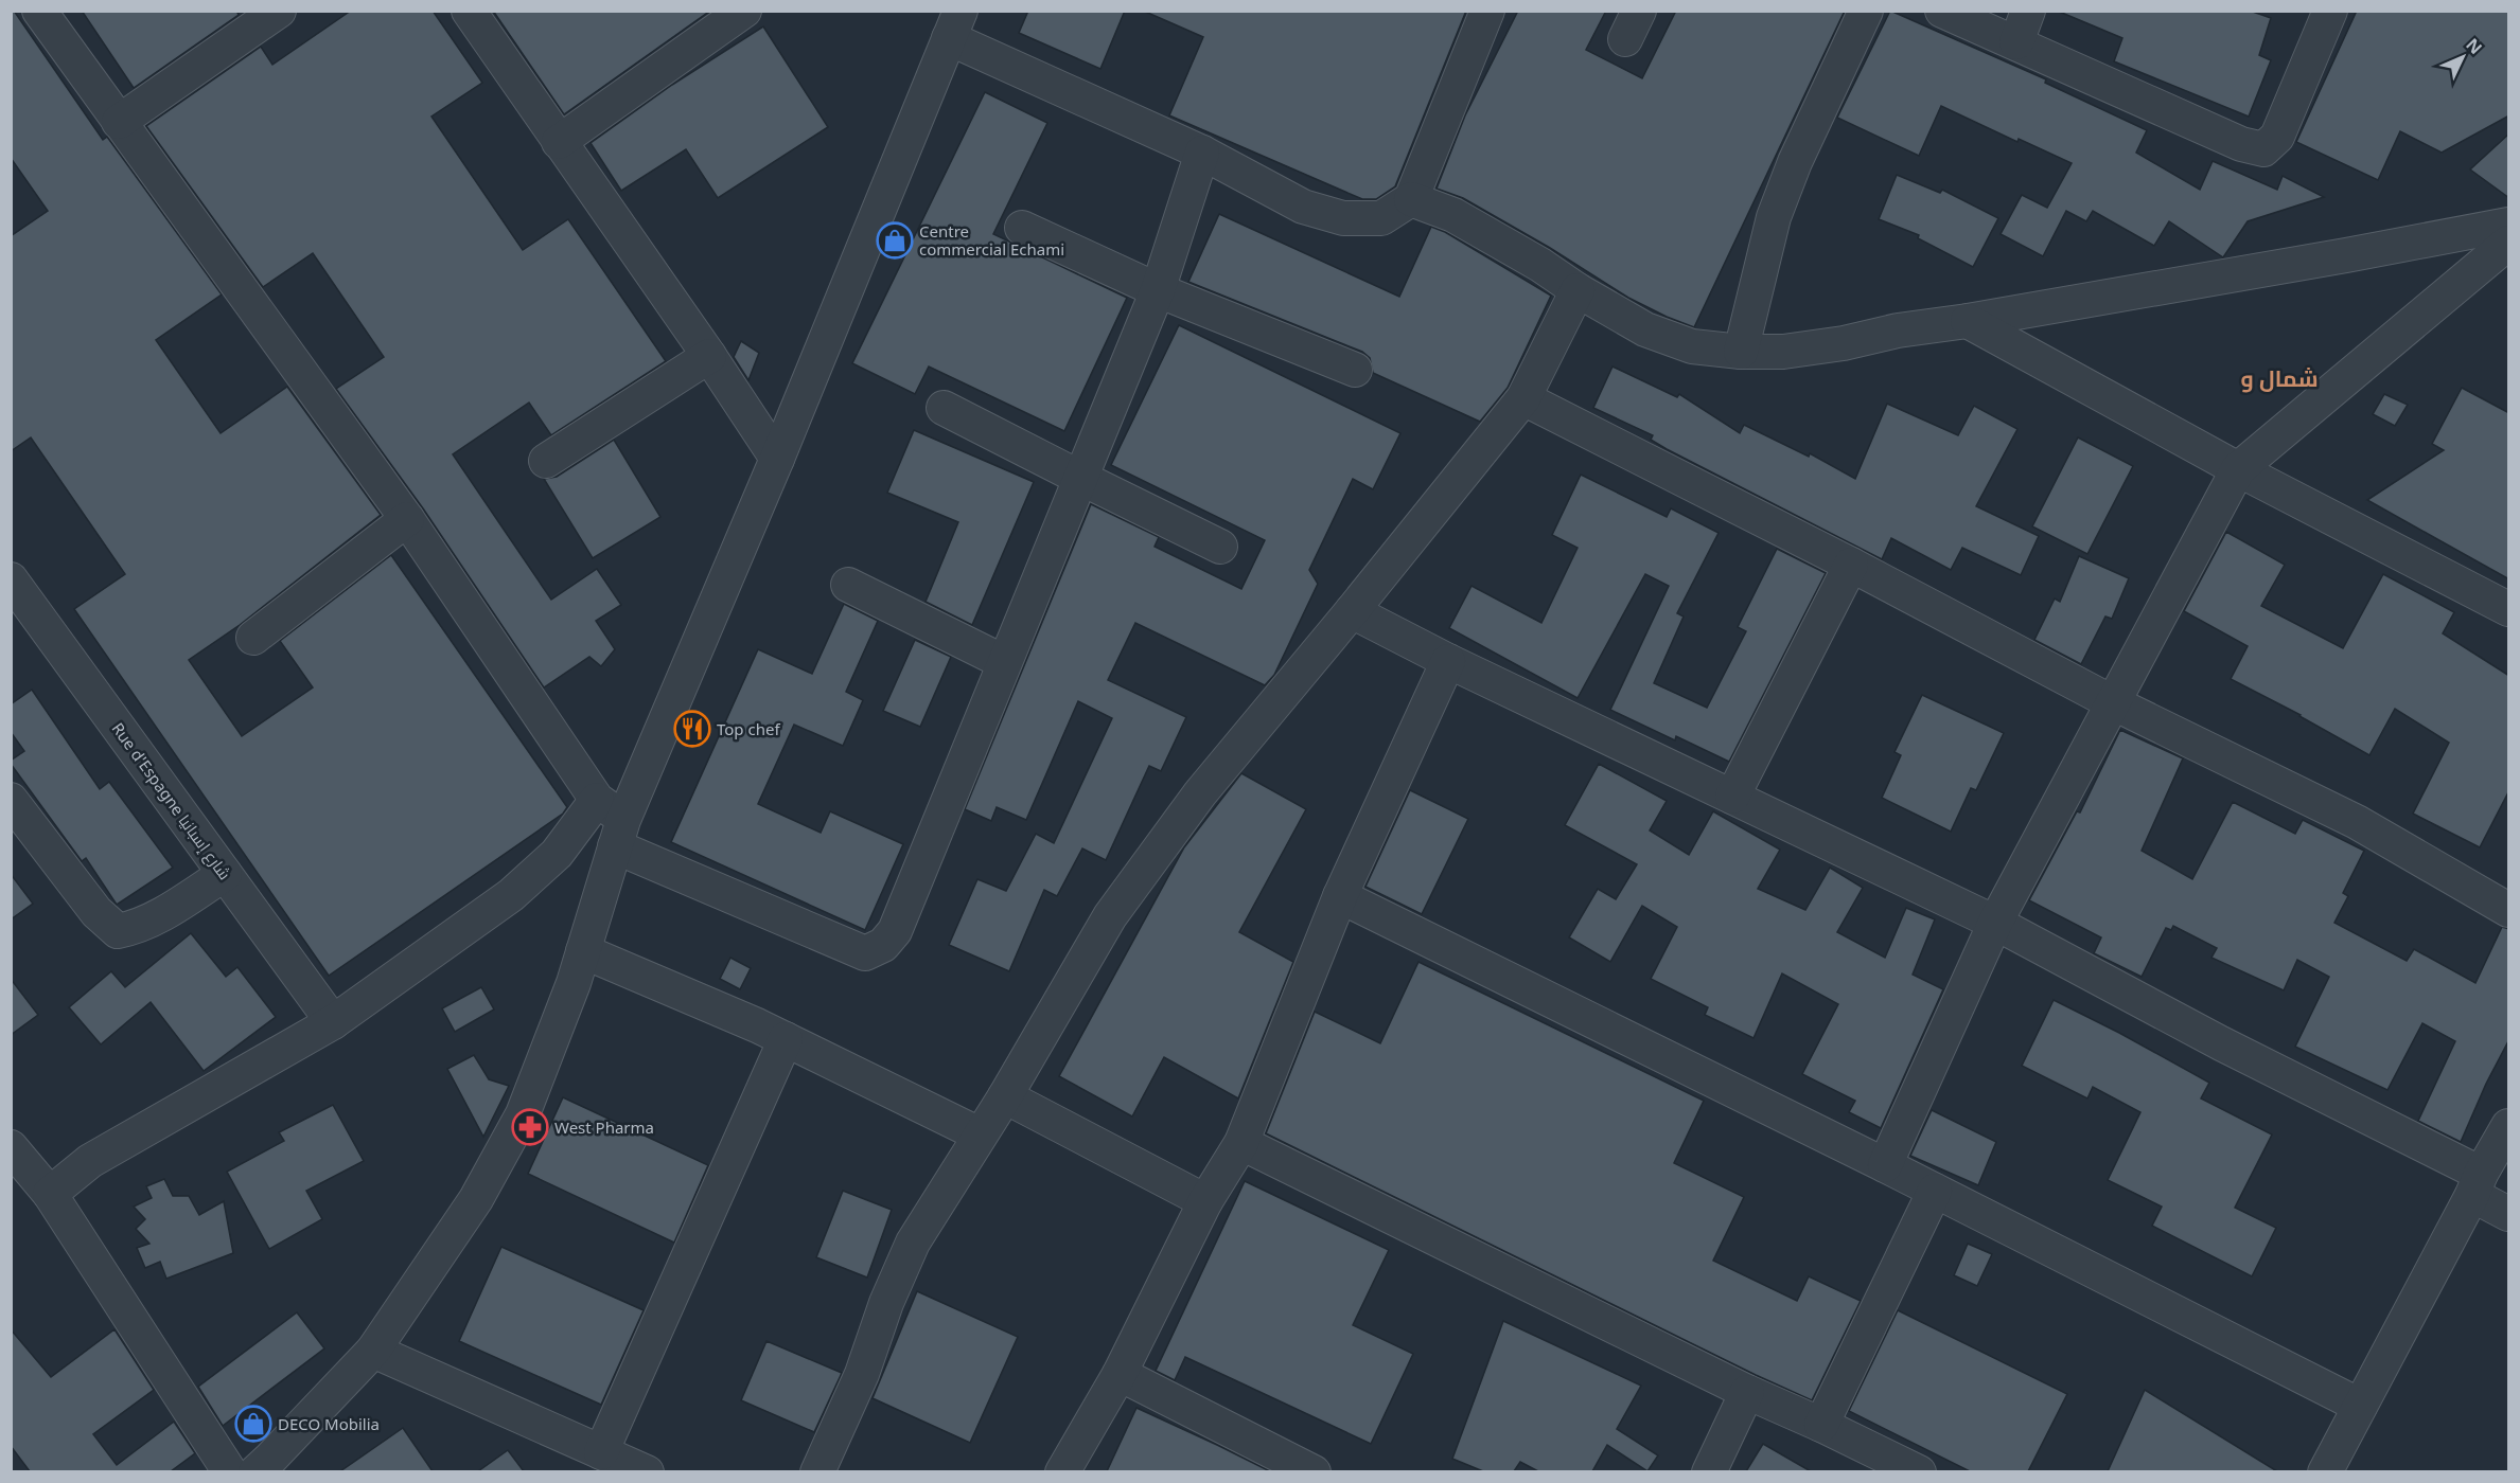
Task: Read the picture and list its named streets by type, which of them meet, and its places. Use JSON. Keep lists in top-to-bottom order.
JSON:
{
  "streets": {
    "street": ["Rue d'Espagne شارع إسبانيا"]
  },
  "districts": ["شمال و"],
  "places": {
    "shop": ["Centre commercial Echami", "DECO Mobilia"],
    "restaurant": ["Top chef"],
    "pharmacy": ["West Pharma"]
  },
  "north": "top right"
}
